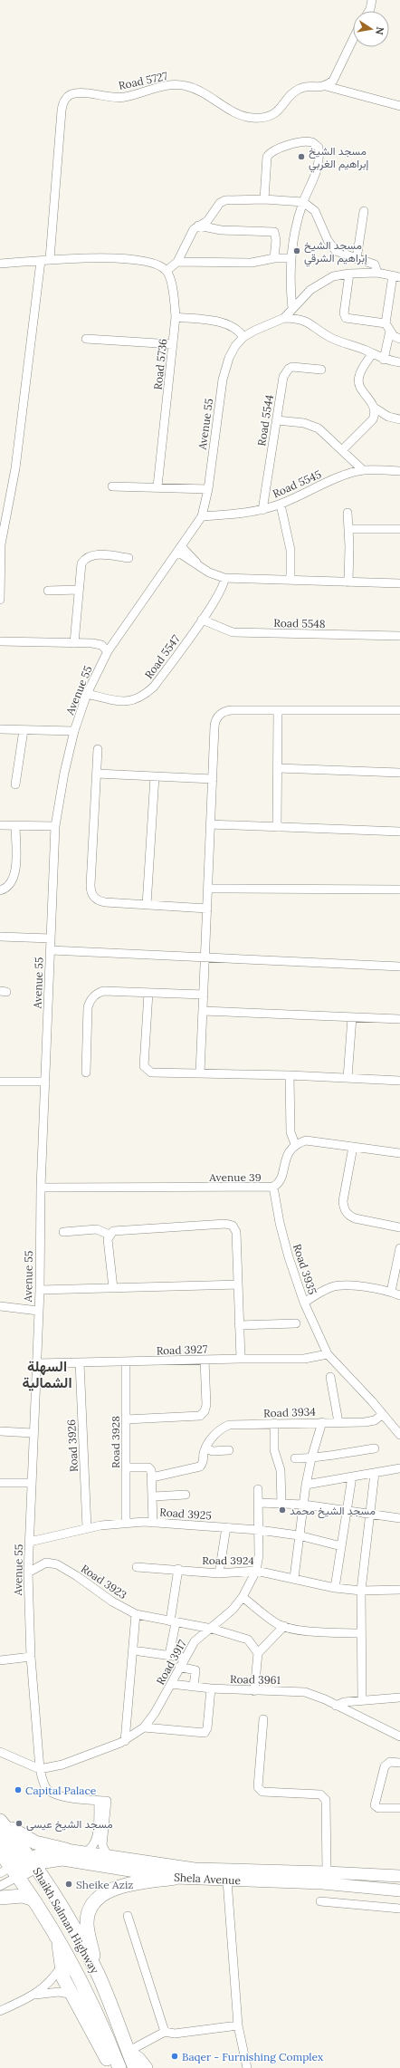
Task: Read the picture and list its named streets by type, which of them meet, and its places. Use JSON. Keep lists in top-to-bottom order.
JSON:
{
  "streets": {
    "main road": ["Shela Avenue", "Shaikh Salman Highway"],
    "street": [
      "Road 5727",
      "Road 5736",
      "Road 5544",
      "Avenue 55",
      "Road 5545",
      "Road 5548",
      "Road 5547",
      "Avenue 39",
      "Road 3935",
      "Road 3927",
      "Road 3934",
      "Road 3928",
      "Road 3926",
      "Road 3925",
      "Road 3924",
      "Road 3923",
      "Road 3917",
      "Road 3961"
    ]
  },
  "crossings": [
    ["Road 5544", "Road 5545"],
    ["Avenue 55", "Road 5545"],
    ["Avenue 55", "Road 5547"],
    ["Avenue 55", "Avenue 39"],
    ["Avenue 55", "Road 3927"],
    ["Avenue 55", "Road 3925"],
    ["Avenue 55", "Road 3923"],
    ["Avenue 55", "Road 3917"],
    ["Road 5548", "Road 5547"],
    ["Avenue 39", "Road 3935"],
    ["Road 3935", "Road 3927"],
    ["Road 3935", "Road 3934"],
    ["Road 3927", "Road 3928"],
    ["Road 3927", "Road 3926"],
    ["Road 3928", "Road 3925"],
    ["Road 3926", "Road 3925"],
    ["Road 3925", "Road 3917"],
    ["Road 3924", "Road 3917"],
    ["Road 3923", "Road 3917"],
    ["Road 3917", "Road 3961"],
    ["Shela Avenue", "Shaikh Salman Highway"]
  ],
  "districts": ["السهلة الشمالية"],
  "places": [
    "مسجد الشيخ إبراهيم الغربي",
    "مسجد الشيخ إبراهيم الشرقي",
    "مسجد الشيخ محمد",
    "Capital Palace",
    "مسجد الشيخ عيسى",
    "Sheike Aziz",
    "Baqer - Furnishing Complex"
  ],
  "north": "right"
}
